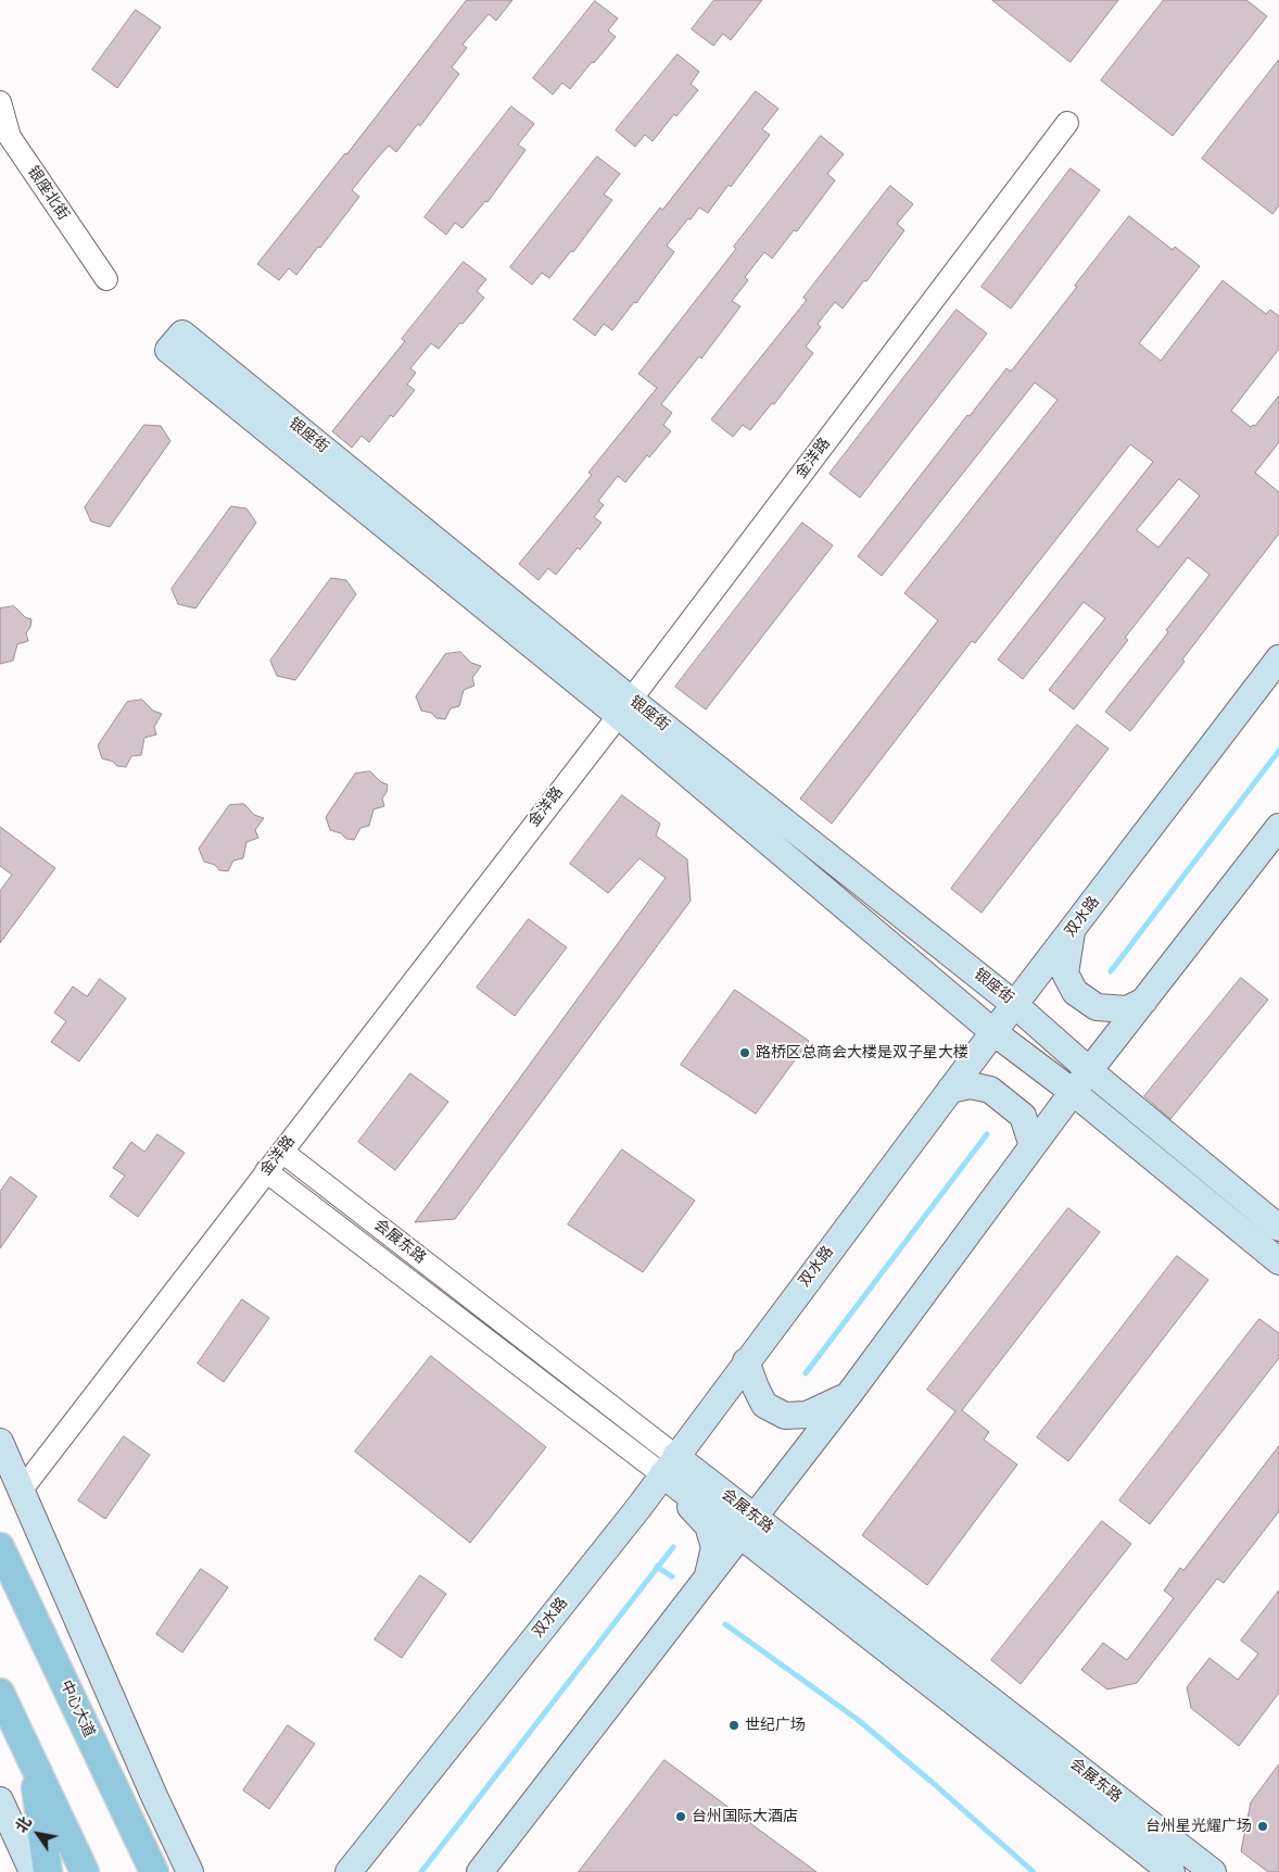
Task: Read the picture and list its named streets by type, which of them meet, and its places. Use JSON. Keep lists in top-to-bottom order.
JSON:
{
  "streets": {
    "main road": [
      "银座街",
      "双水路",
      "会展东路",
      "中心大道"
    ],
    "street": ["银座北街", "金洋路"]
  },
  "crossings": [
    ["银座街", "金洋路"],
    ["银座街", "双水路"],
    ["金洋路", "会展东路"],
    ["双水路", "会展东路"]
  ],
  "places": [
    "路桥区总商会大楼是双子星大楼",
    "世纪广场",
    "台州国际大酒店",
    "台州星光耀广场"
  ],
  "north": "top left"
}
